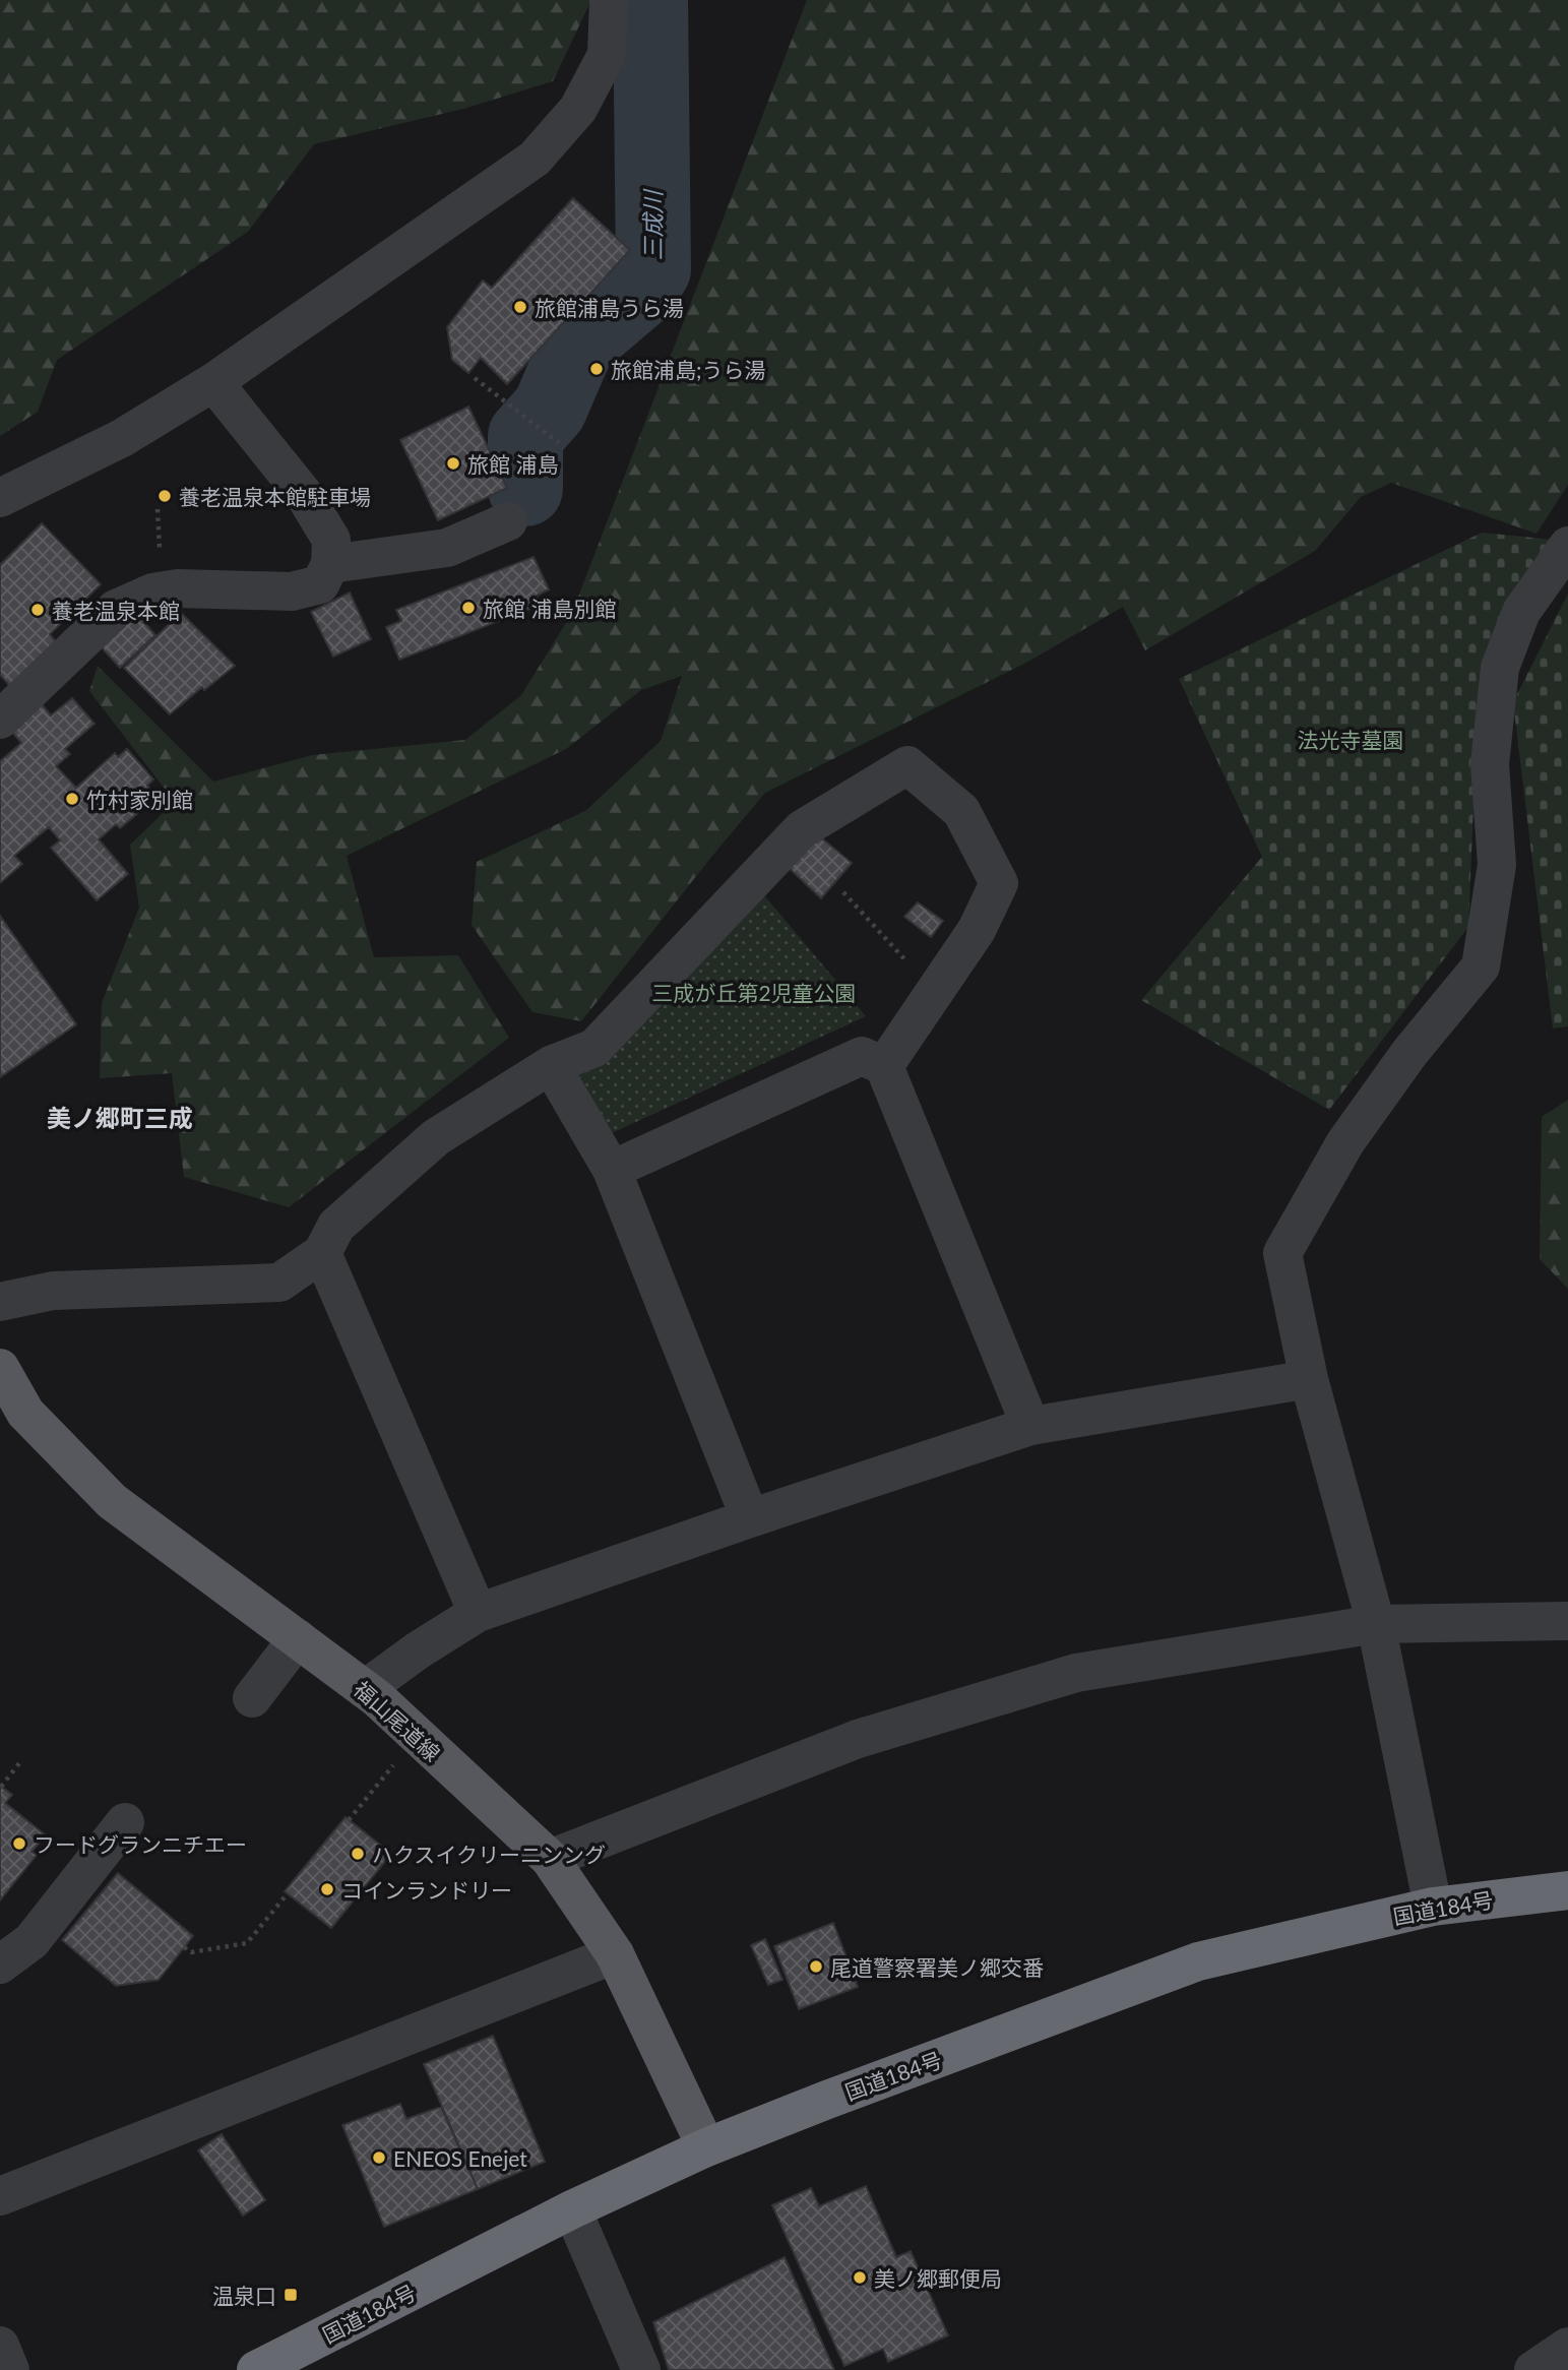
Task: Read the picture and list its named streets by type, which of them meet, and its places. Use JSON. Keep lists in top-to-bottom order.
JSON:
{
  "streets": {
    "highway": ["国道184号"],
    "main road": ["福山尾道線"]
  },
  "crossings": [
    ["福山尾道線", "国道184号"]
  ],
  "districts": ["美ノ郷町三成"],
  "water": ["三成川"],
  "parks": ["法光寺墓園", "三成が丘第2児童公園"],
  "places": {
    "other": [
      "旅館浦島うら湯",
      "旅館浦島;うら湯",
      "旅館 浦島",
      "養老温泉本館駐車場",
      "旅館 浦島別館",
      "養老温泉本館",
      "竹村家別館",
      "フードグランニチエー",
      "ハクスイクリーニンング",
      "コインランドリー",
      "尾道警察署美ノ郷交番",
      "ENEOS Enejet",
      "美ノ郷郵便局"
    ],
    "transit": ["温泉口"]
  }
}
